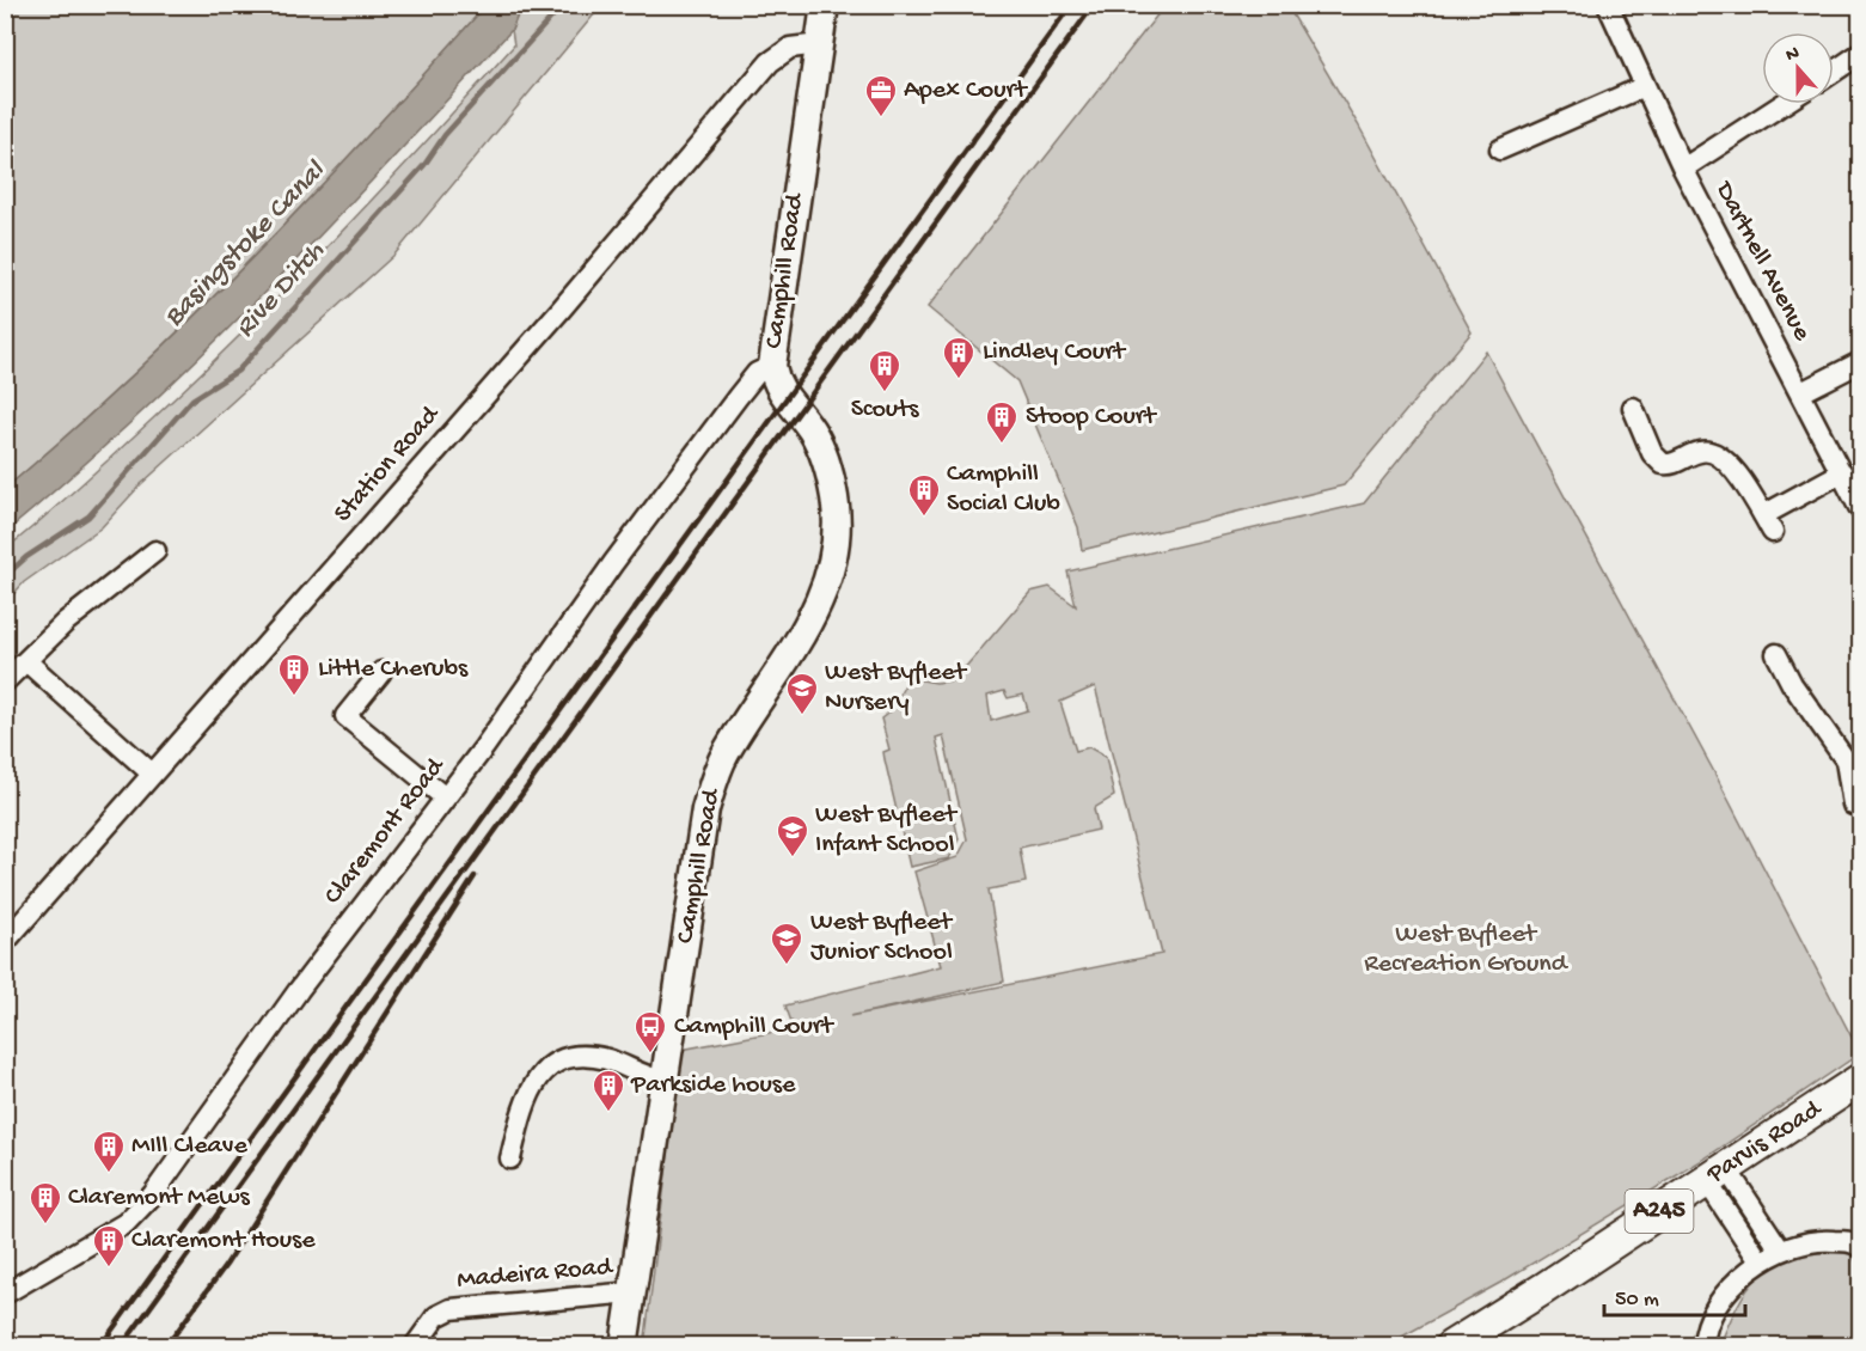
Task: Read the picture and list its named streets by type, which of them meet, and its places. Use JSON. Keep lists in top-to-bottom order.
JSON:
{
  "streets": {
    "main road": ["Parvis Road", "A245"],
    "street": [
      "Dartnell Avenue",
      "Camphill Road",
      "Station Road",
      "Claremont Road",
      "Madeira Road"
    ]
  },
  "crossings": [
    ["Camphill Road", "Station Road"],
    ["Camphill Road", "Claremont Road"],
    ["Camphill Road", "Madeira Road"]
  ],
  "water": ["Basingstoke Canal", "Rive Ditch"],
  "parks": ["West Byfleet Recreation Ground"],
  "places": {
    "office": ["Apex Court"],
    "building": [
      "Lindley Court",
      "Scouts",
      "Stoop Court",
      "Camphill Social Club",
      "Little Cherubs",
      "Parkside house",
      "MIll Cleave",
      "Claremont Mews",
      "Claremont House"
    ],
    "school or university": ["West Byfleet Nursery", "West Byfleet Infant School", "West Byfleet Junior School"],
    "bus stop": ["Camphill Court"]
  },
  "scale_bar": "50 m",
  "north": "top"
}
